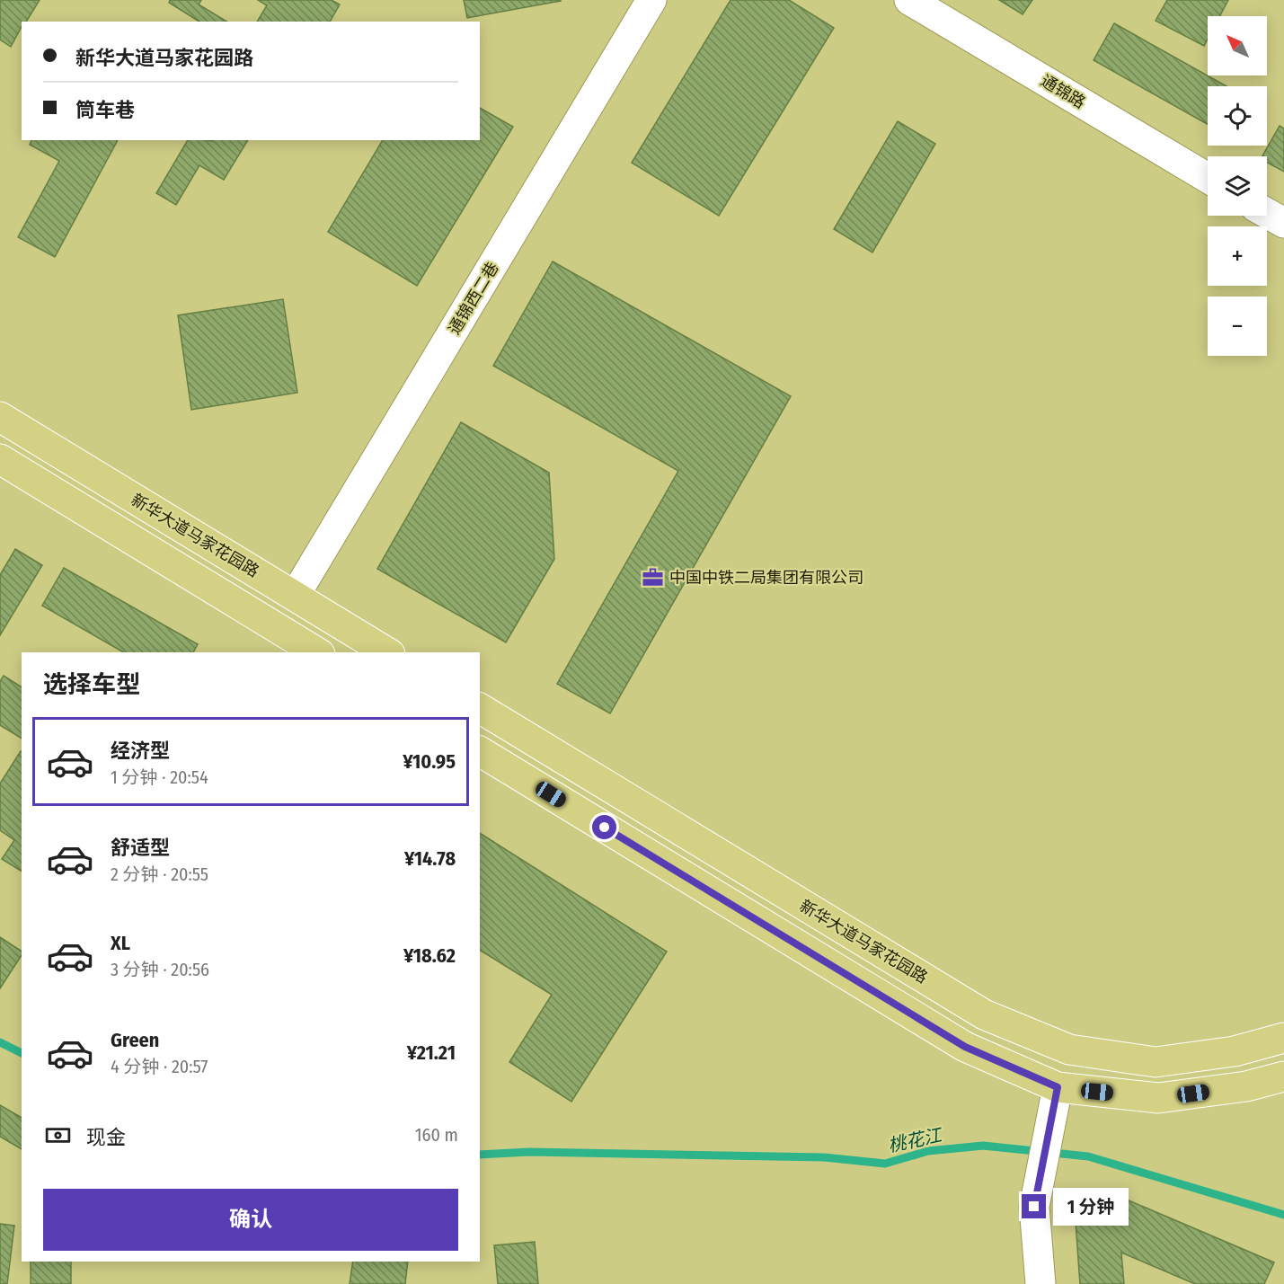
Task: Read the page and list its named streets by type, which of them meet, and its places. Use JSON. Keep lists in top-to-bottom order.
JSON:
{
  "streets": {
    "main road": ["新华大道马家花园路"],
    "street": ["通锦路", "通锦西二巷"]
  },
  "crossings": [
    ["通锦西二巷", "新华大道马家花园路"]
  ],
  "water": ["桃花江"],
  "places": {
    "office": ["中国中铁二局集团有限公司"]
  },
  "north": "top left",
  "page": {
    "map_buttons": ["+", "−"],
    "banner": ["新华大道马家花园路", "筒车巷"],
    "heading": "选择车型",
    "list": [
      {
        "name": "经济型",
        "note": "1 分钟 · 20:54",
        "value": "¥10.95"
      },
      {
        "name": "舒适型",
        "note": "2 分钟 · 20:55",
        "value": "¥14.78"
      },
      {
        "name": "XL",
        "note": "3 分钟 · 20:56",
        "value": "¥18.62"
      },
      {
        "name": "Green",
        "note": "4 分钟 · 20:57",
        "value": "¥21.21"
      }
    ],
    "pay": ["现金", "160 m"],
    "buttons": "确认",
    "bubble": "1 分钟"
  }
}
